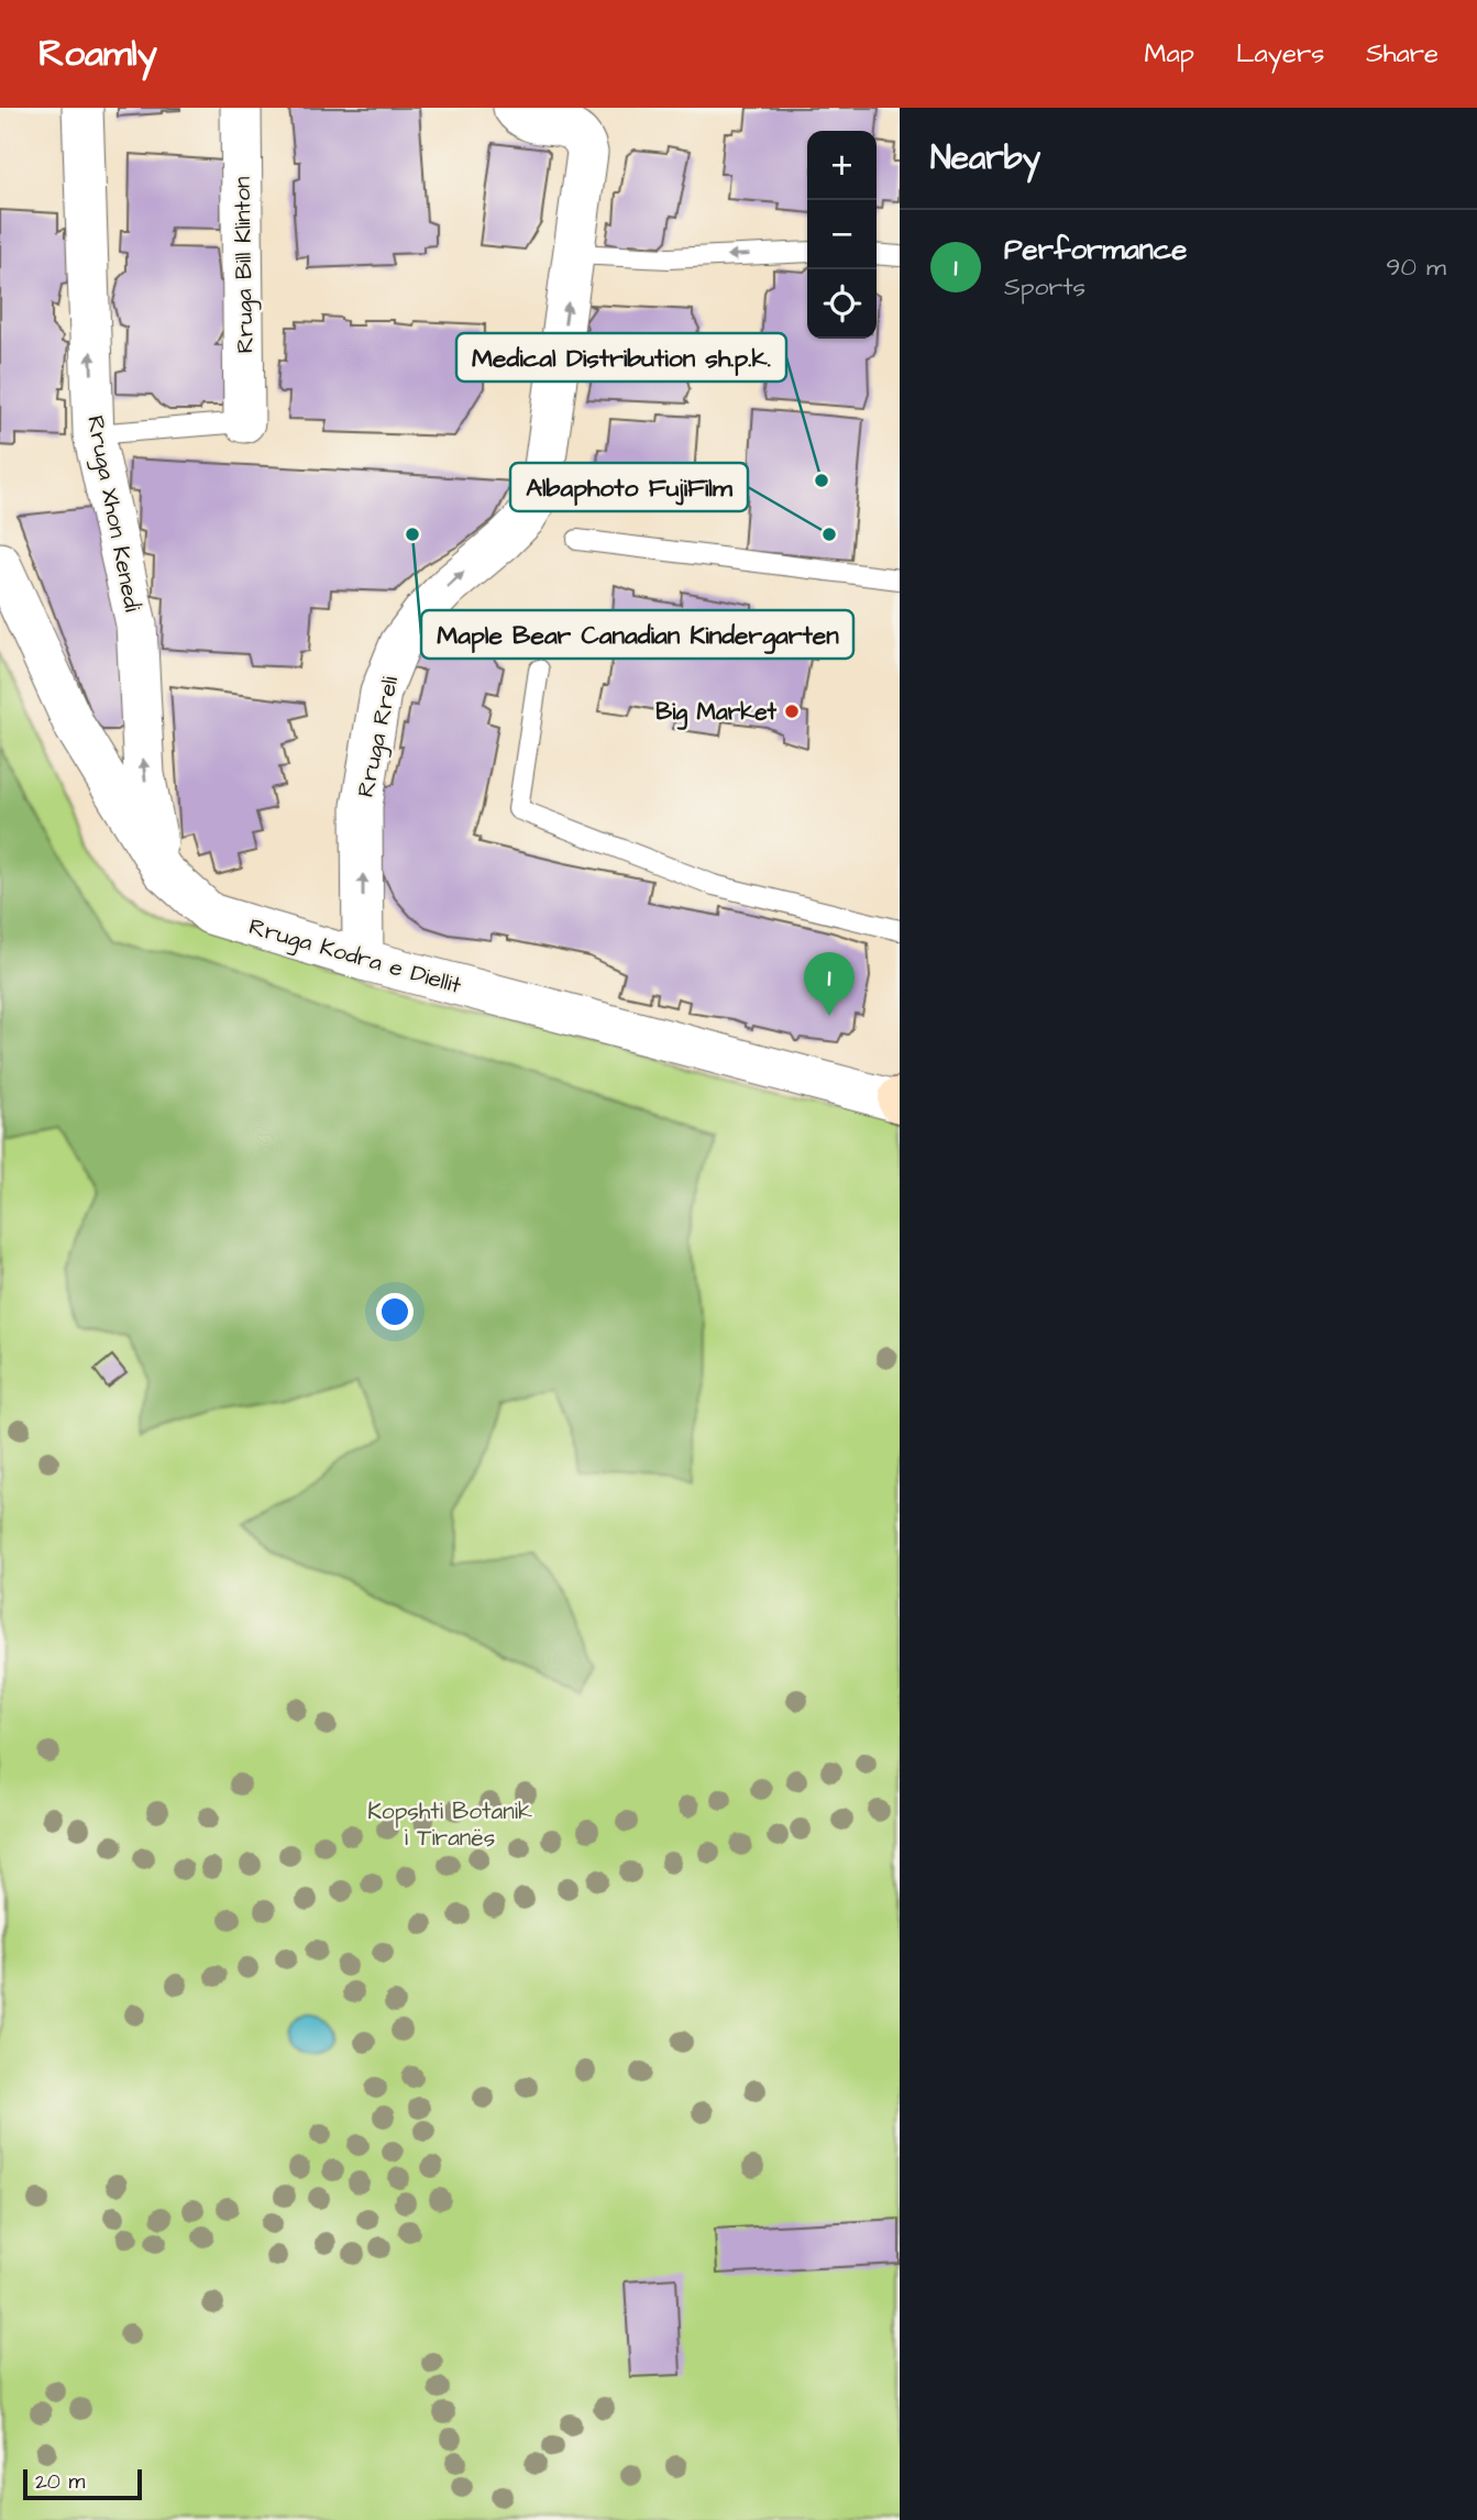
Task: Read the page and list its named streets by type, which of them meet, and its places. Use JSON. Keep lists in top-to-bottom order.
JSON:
{
  "streets": {
    "street": [
      "Rruga Bill Klinton",
      "Rruga Xhon Kenedi",
      "Rruga Rreli",
      "Rruga Kodra e Diellit"
    ]
  },
  "crossings": [
    ["Rruga Xhon Kenedi", "Rruga Kodra e Diellit"],
    ["Rruga Rreli", "Rruga Kodra e Diellit"]
  ],
  "one_way": ["Rruga Xhon Kenedi", "Rruga Rreli"],
  "parks": ["Kopshti Botanik i Tiranës"],
  "places": [
    "Medical Distribution sh.p.k.",
    "Maple Bear Canadian Kindergarten",
    "Albaphoto FujiFilm",
    "Big Market"
  ],
  "scale_bar": "20 m",
  "page": {
    "header": "Roamly",
    "nav": ["Map", "Layers", "Share"],
    "heading": "Nearby",
    "map_buttons": ["+", "−"],
    "list": [
      {
        "mark": "1",
        "name": "Performance",
        "note": "Sports",
        "value": "90 m"
      }
    ],
    "pins": "1",
    "scale": "20 m"
  }
}
